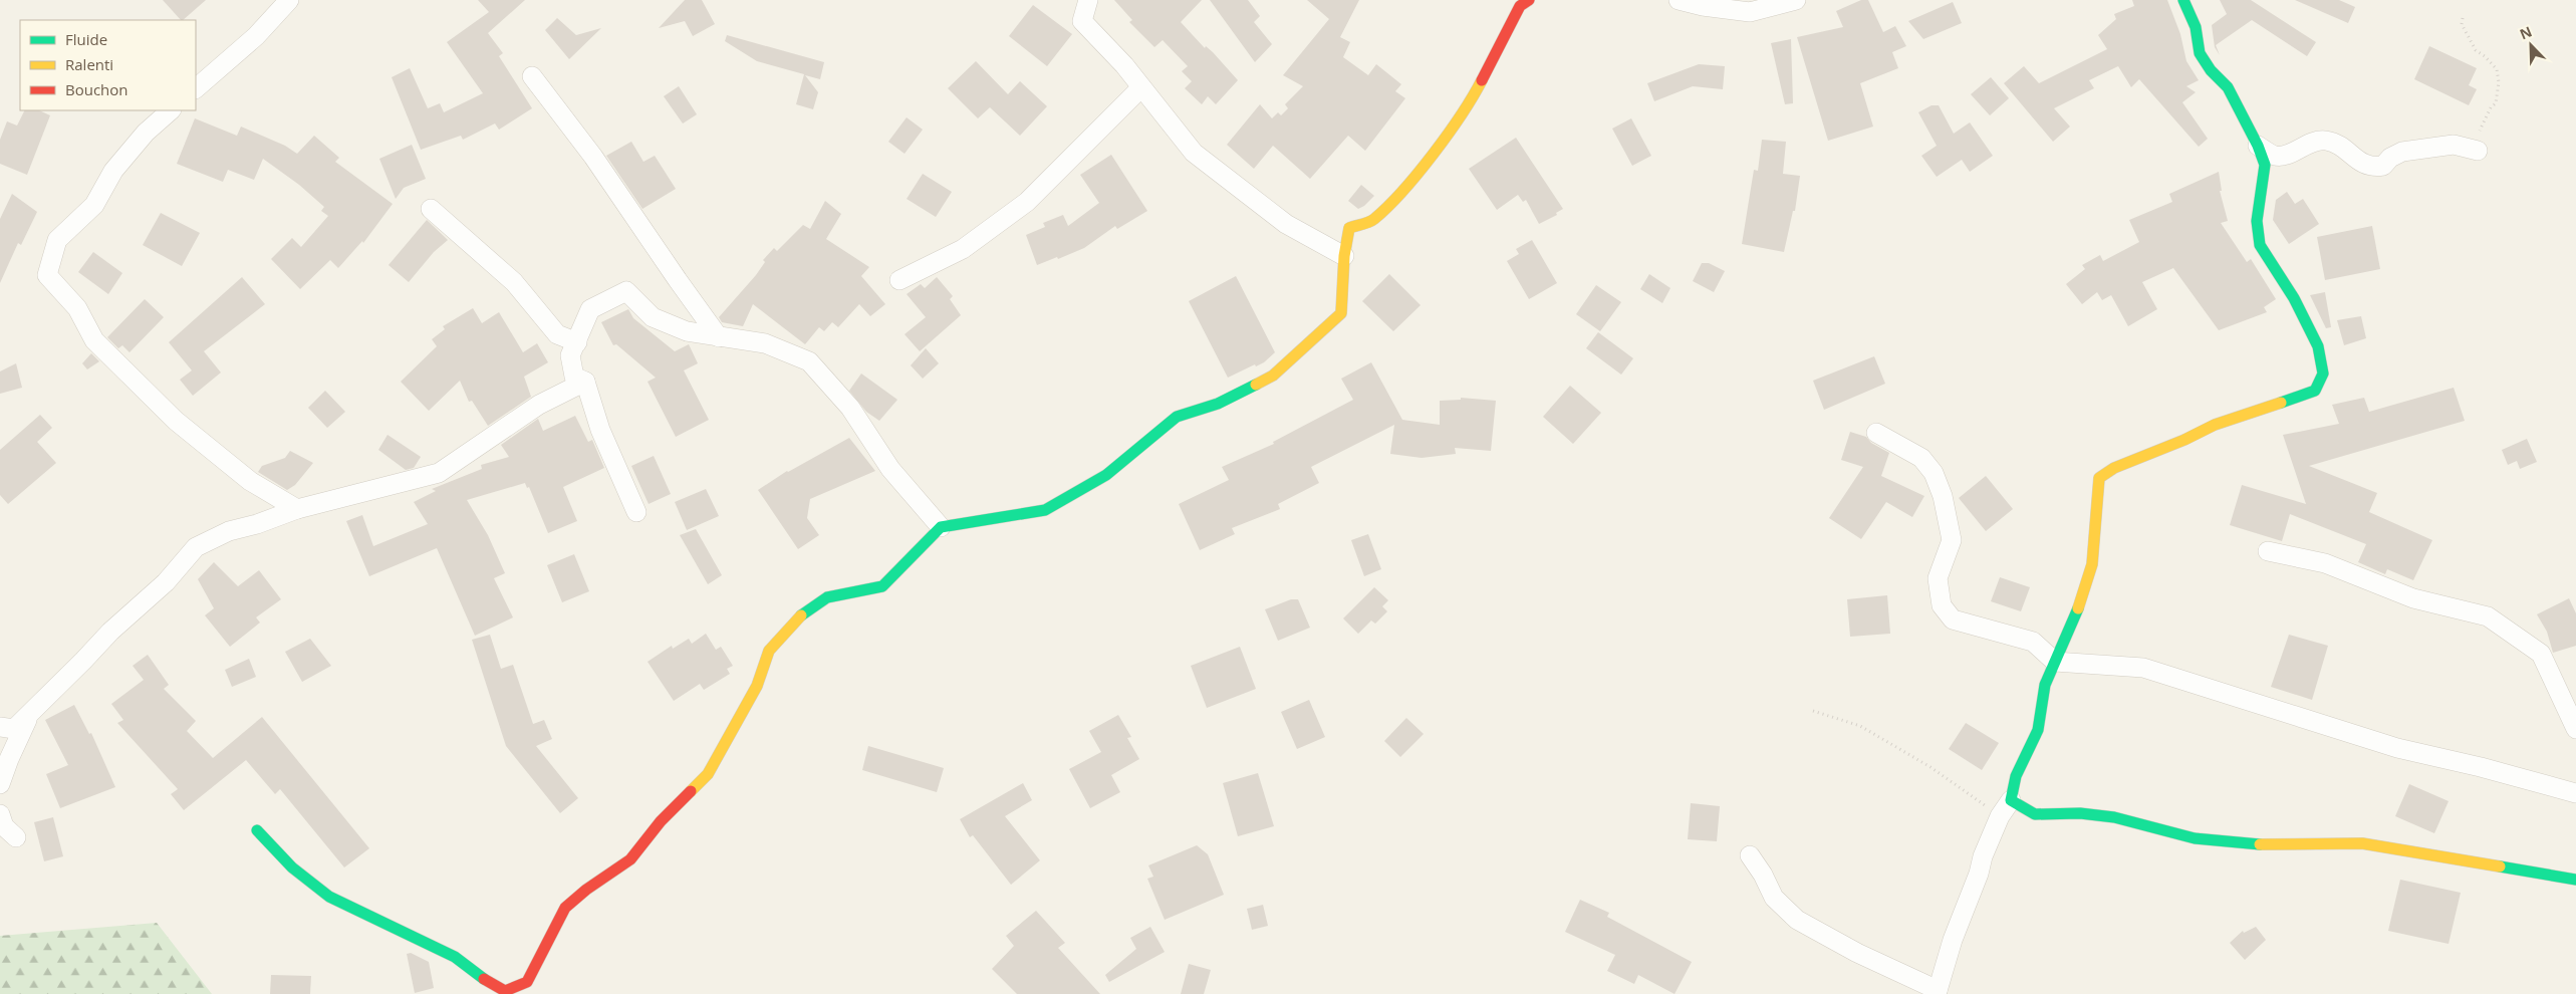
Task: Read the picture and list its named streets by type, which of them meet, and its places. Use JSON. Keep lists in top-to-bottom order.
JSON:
{
  "legend": ["Fluide", "Ralenti", "Bouchon"],
  "north": "top left"
}
